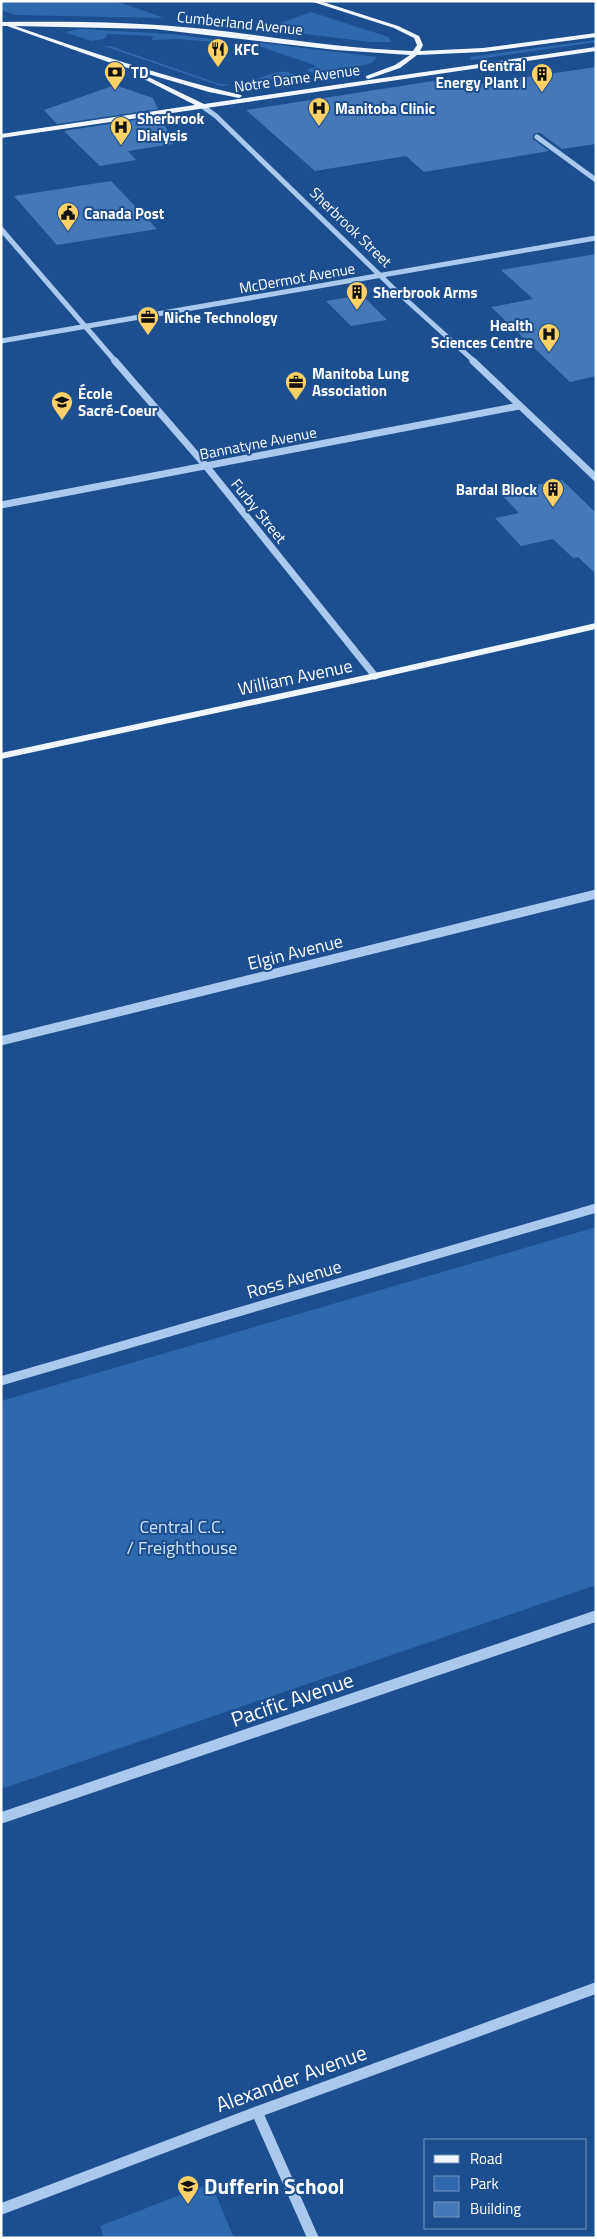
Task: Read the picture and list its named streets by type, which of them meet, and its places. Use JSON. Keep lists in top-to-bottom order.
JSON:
{
  "streets": {
    "main road": [
      "Cumberland Avenue",
      "Notre Dame Avenue",
      "Sherbrook Street",
      "William Avenue"
    ],
    "street": [
      "McDermot Avenue",
      "Bannatyne Avenue",
      "Furby Street",
      "Elgin Avenue",
      "Ross Avenue",
      "Pacific Avenue",
      "Alexander Avenue"
    ]
  },
  "crossings": [
    ["Cumberland Avenue", "Sherbrook Street"],
    ["Notre Dame Avenue", "Sherbrook Street"],
    ["Sherbrook Street", "McDermot Avenue"],
    ["Sherbrook Street", "Bannatyne Avenue"],
    ["McDermot Avenue", "Furby Street"],
    ["Bannatyne Avenue", "Furby Street"],
    ["Furby Street", "William Avenue"]
  ],
  "parks": ["Central C.C. / Freighthouse"],
  "places": {
    "restaurant": ["KFC"],
    "bank": ["TD"],
    "building": ["Central Energy Plant I", "Sherbrook Arms", "Bardal Block"],
    "hospital": ["Manitoba Clinic", "Sherbrook Dialysis", "Health Sciences Centre"],
    "public building": ["Canada Post"],
    "office": ["Niche Technology", "Manitoba Lung Association"],
    "school or university": ["École Sacré-Coeur", "Dufferin School"]
  },
  "legend": ["Road", "Park", "Building"]
}
